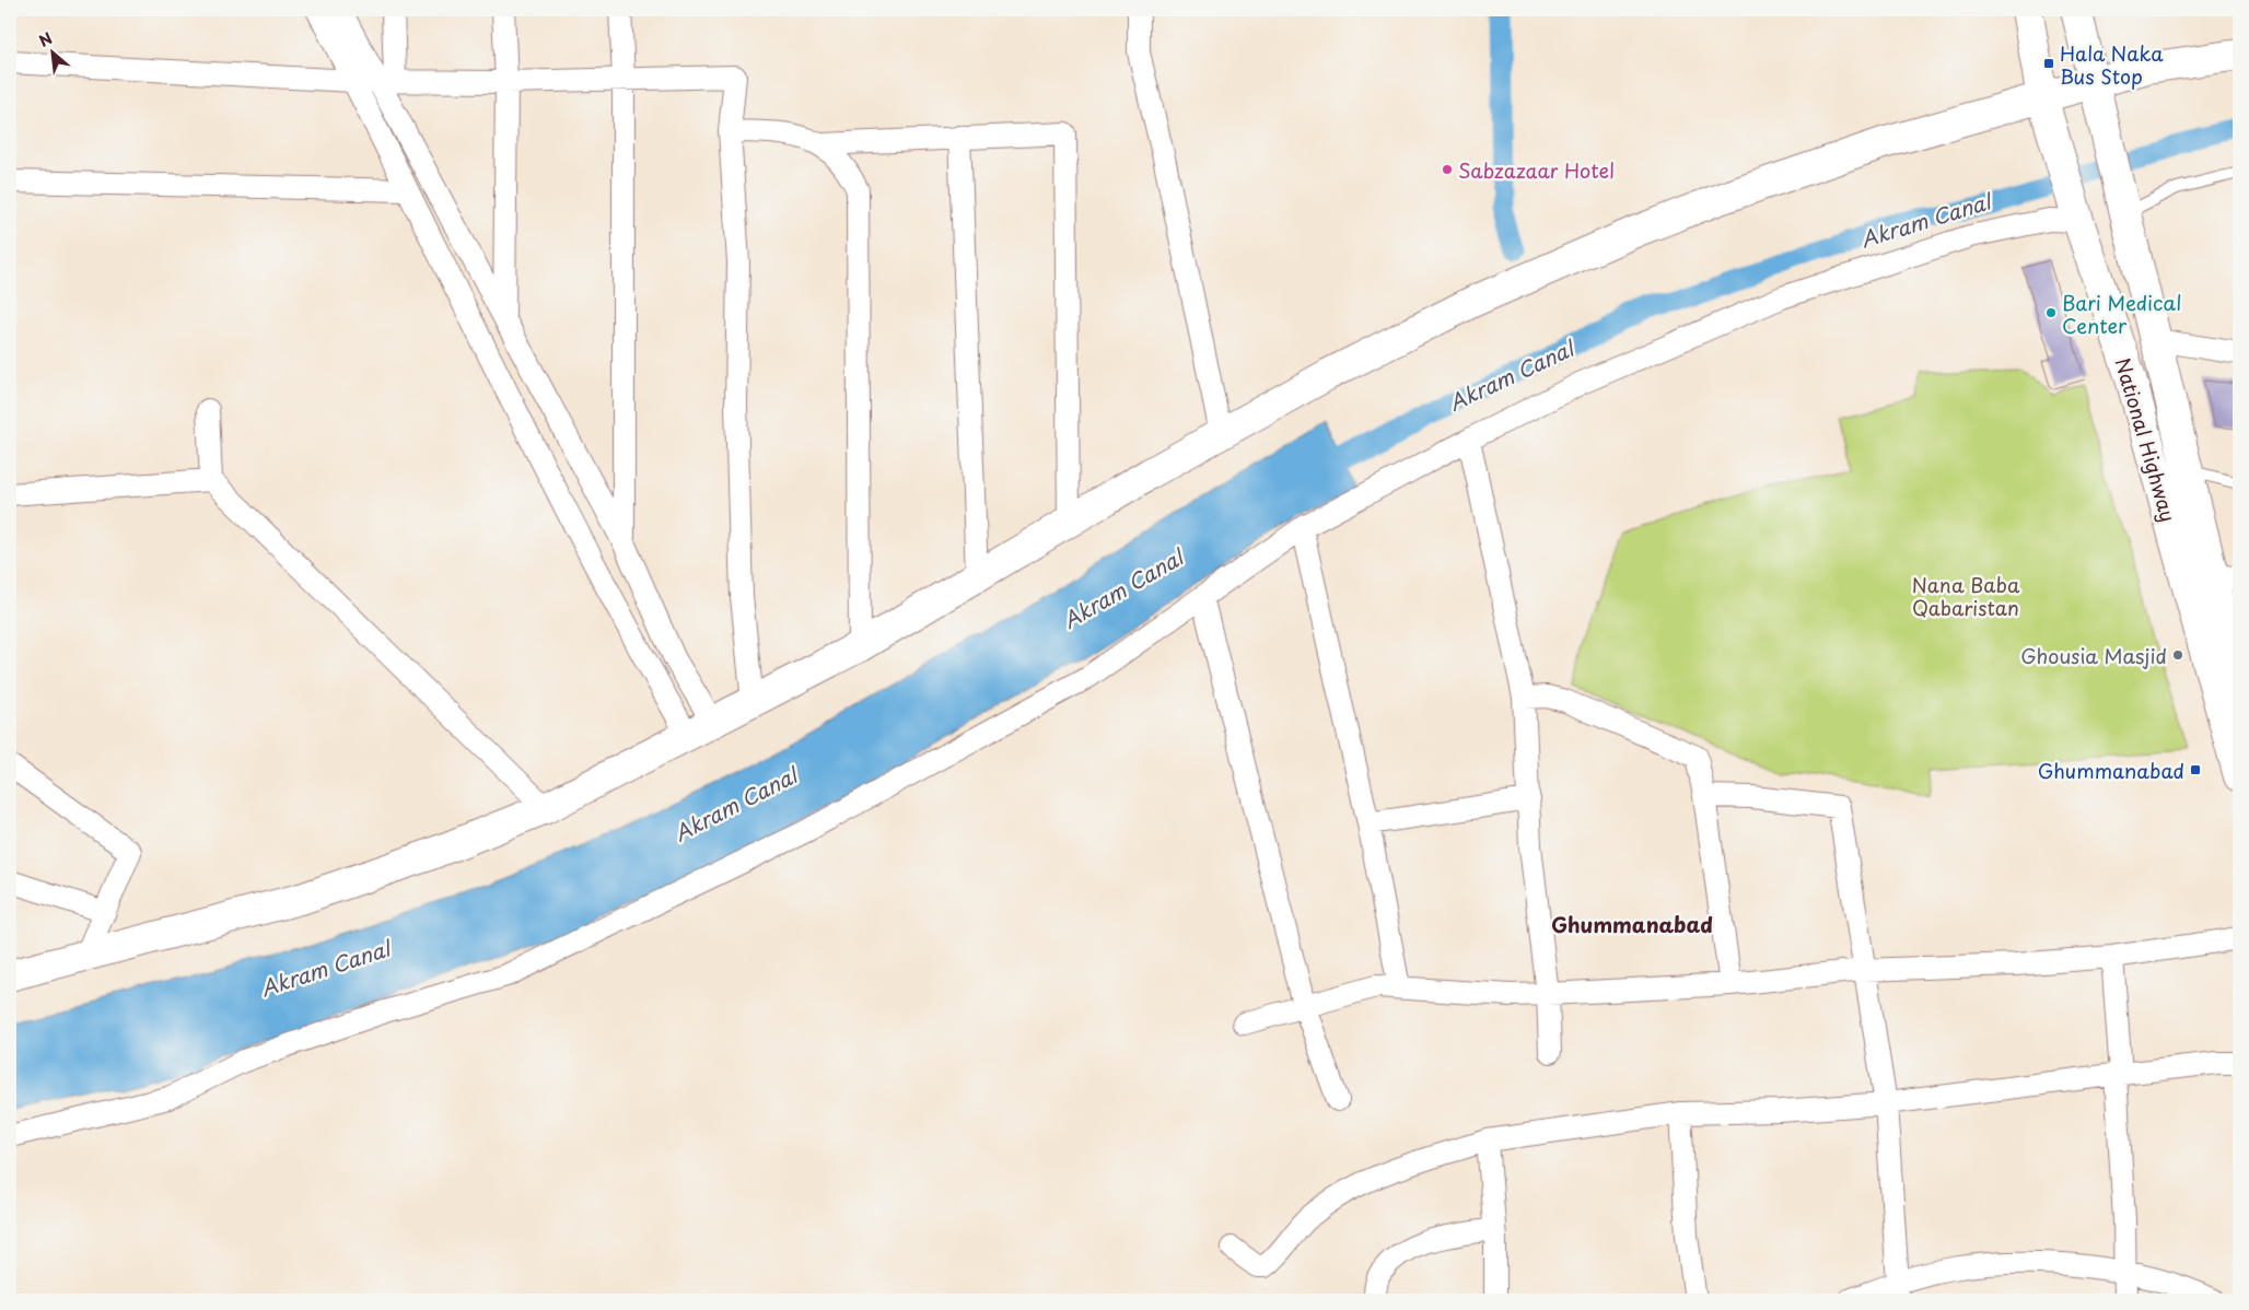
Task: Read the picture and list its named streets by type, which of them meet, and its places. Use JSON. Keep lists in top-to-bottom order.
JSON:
{
  "streets": {
    "main road": ["National Highway"]
  },
  "districts": ["Ghummanabad"],
  "water": ["Akram Canal"],
  "parks": ["Nana Baba Qabaristan"],
  "places": {
    "transit": ["Hala Naka Bus Stop", "Ghummanabad"],
    "other": ["Sabzazaar Hotel", "Bari Medical Center", "Ghousia Masjid"]
  },
  "north": "top left"
}
